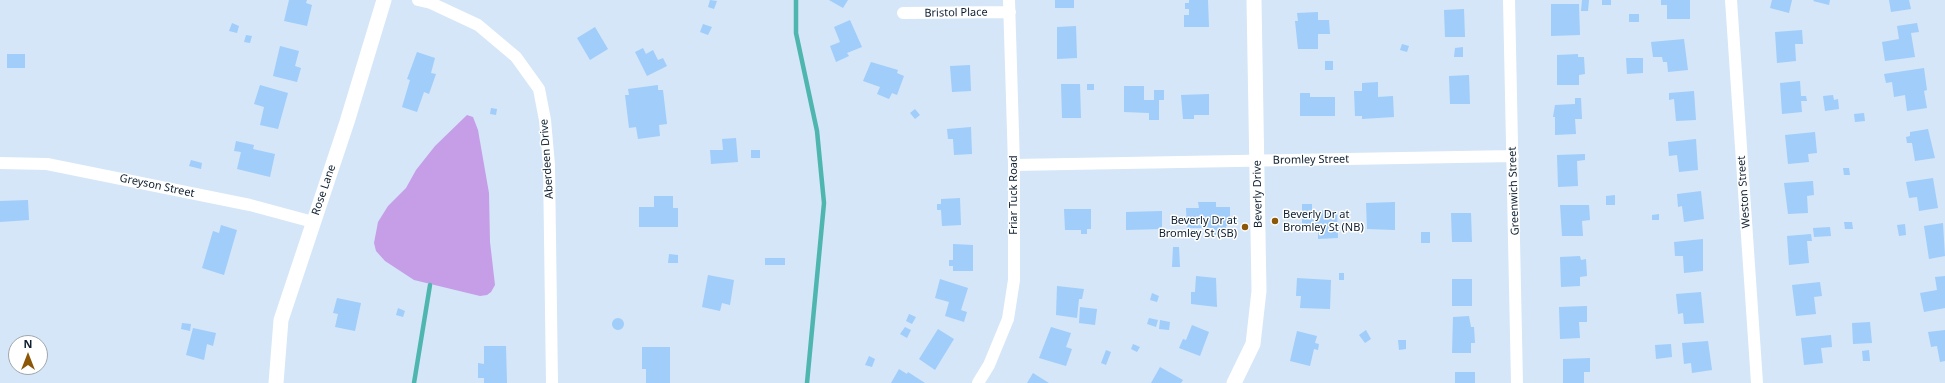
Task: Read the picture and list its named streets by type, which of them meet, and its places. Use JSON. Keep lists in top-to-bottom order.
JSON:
{
  "streets": {
    "street": [
      "Bristol Place",
      "Aberdeen Drive",
      "Bromley Street",
      "Greyson Street",
      "Rose Lane",
      "Greenwich Street",
      "Weston Street",
      "Beverly Drive",
      "Friar Tuck Road"
    ]
  },
  "crossings": [
    ["Bristol Place", "Friar Tuck Road"],
    ["Bromley Street", "Greenwich Street"],
    ["Bromley Street", "Beverly Drive"],
    ["Bromley Street", "Friar Tuck Road"],
    ["Greyson Street", "Rose Lane"]
  ],
  "places": ["Beverly Dr at Bromley St (NB)", "Beverly Dr at Bromley St (SB)"],
  "north": "top"
}
